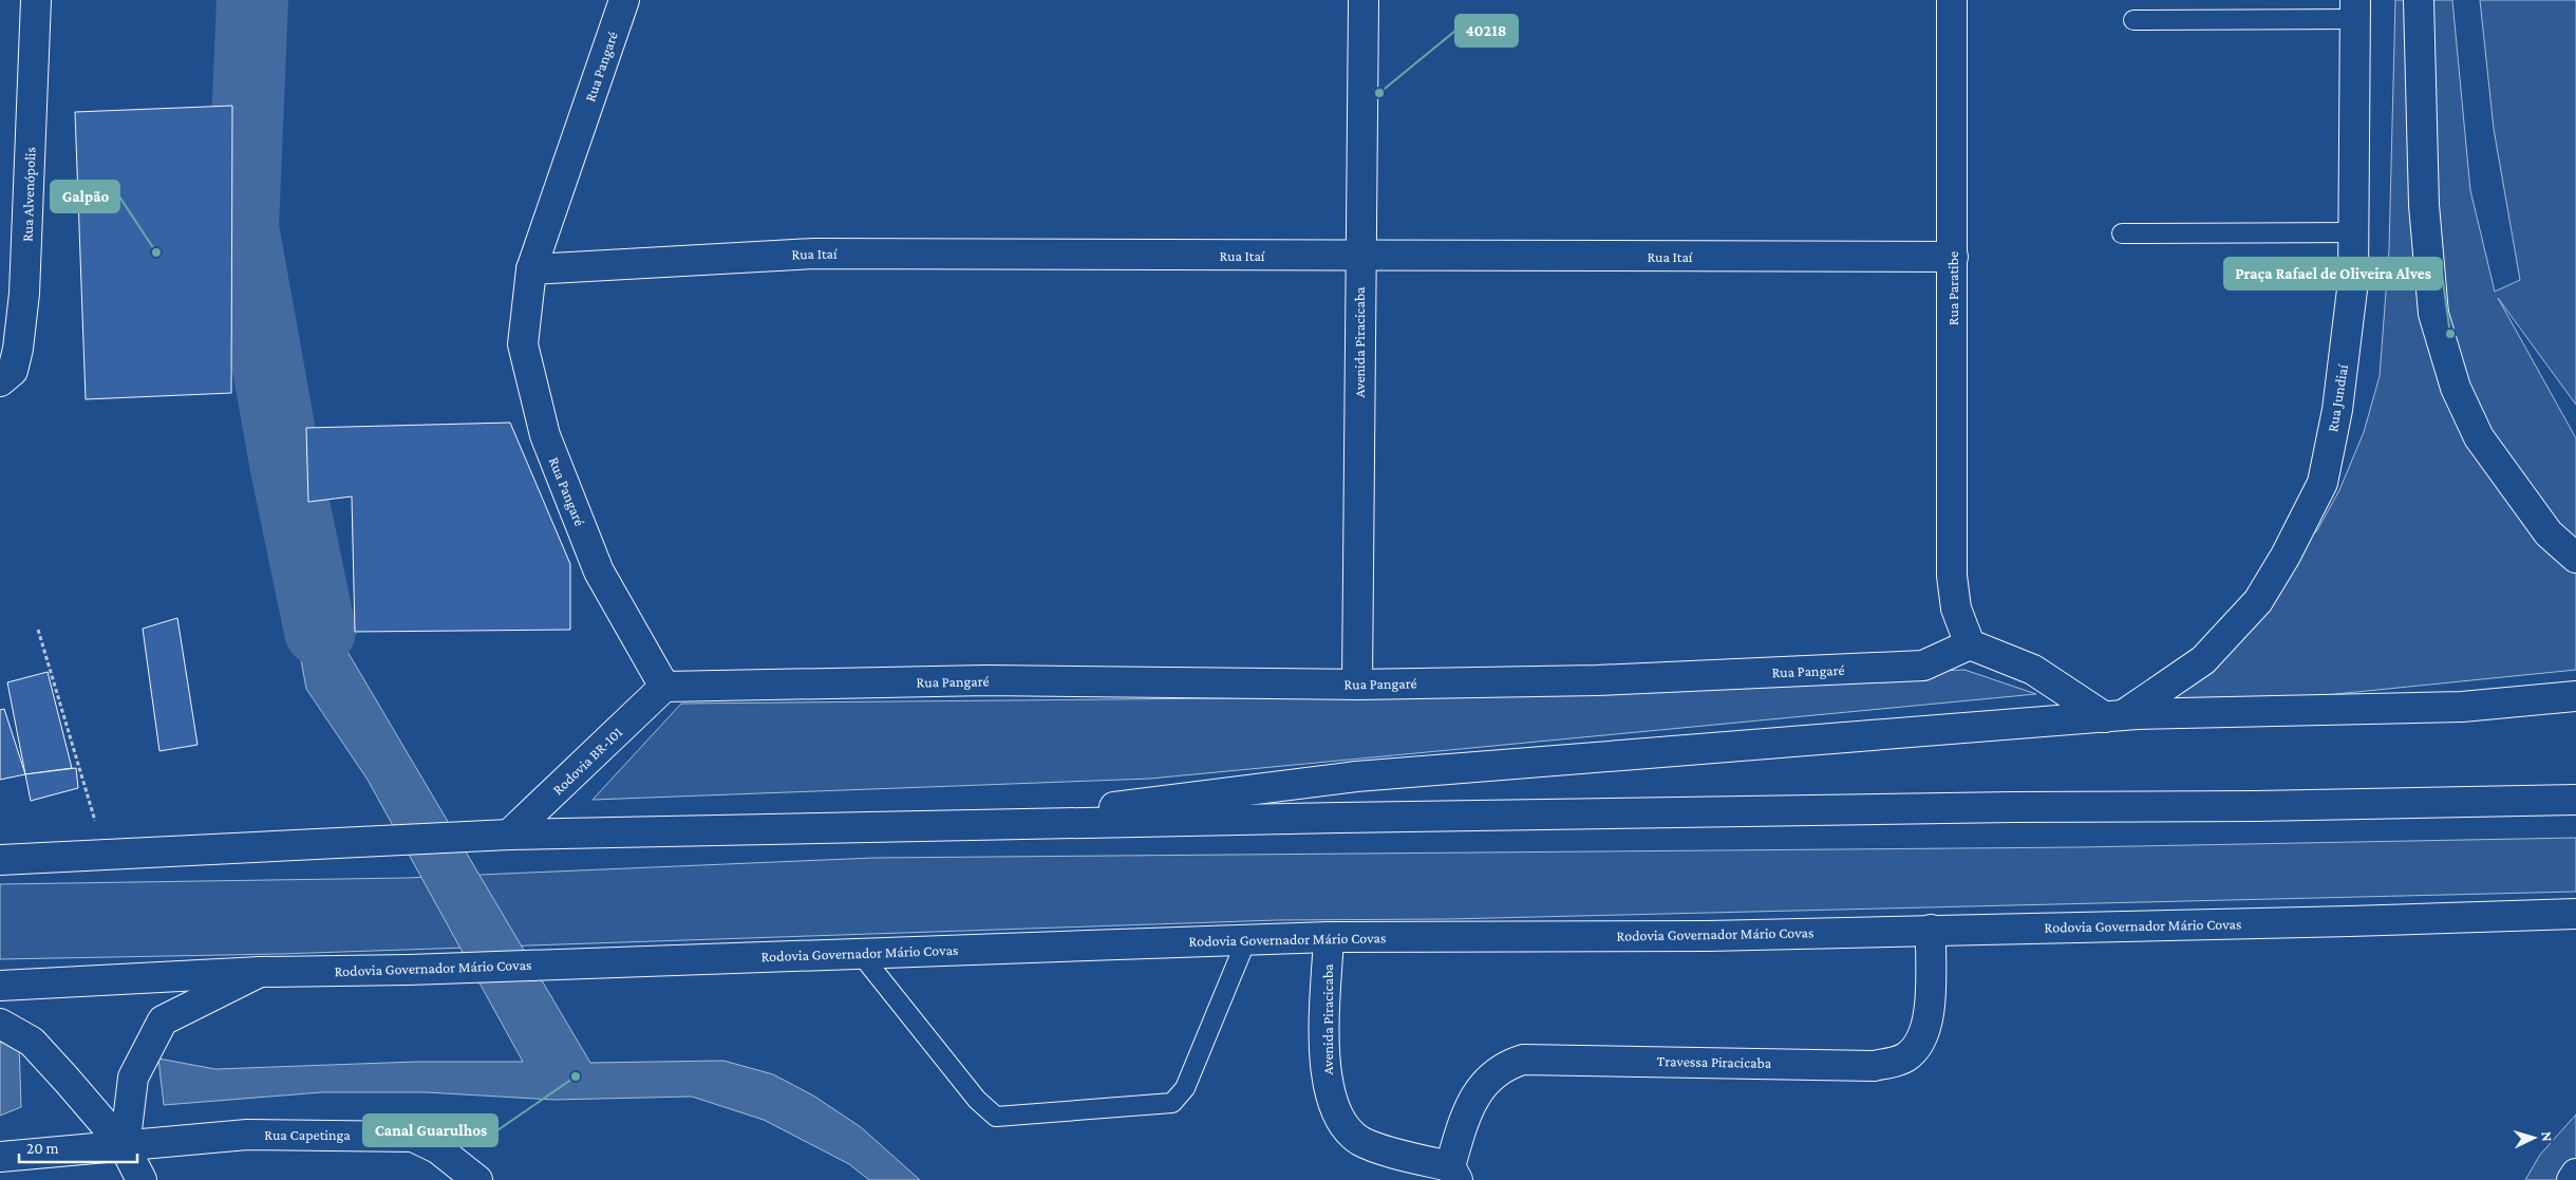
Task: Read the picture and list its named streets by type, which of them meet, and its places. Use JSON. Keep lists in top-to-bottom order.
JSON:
{
  "streets": {
    "main road": [
      "Rua Pangaré",
      "Rua Alvenópolis",
      "Rua Itaí",
      "Rua Paratibe",
      "Avenida Piracicaba",
      "Rua Jundiaí",
      "Rodovia BR-101",
      "Rodovia Governador Mário Covas",
      "Travessa Piracicaba",
      "Rua Capetinga"
    ]
  },
  "crossings": [
    ["Rua Pangaré", "Rua Itaí"],
    ["Rua Pangaré", "Rua Paratibe"],
    ["Rua Pangaré", "Avenida Piracicaba"],
    ["Rua Pangaré", "Rodovia BR-101"],
    ["Rua Itaí", "Rua Paratibe"],
    ["Rua Itaí", "Avenida Piracicaba"],
    ["Avenida Piracicaba", "Rodovia Governador Mário Covas"],
    ["Avenida Piracicaba", "Travessa Piracicaba"],
    ["Rodovia Governador Mário Covas", "Travessa Piracicaba"]
  ],
  "places": [
    "40218",
    "Galpão",
    "Praça Rafael de Oliveira Alves",
    "Canal Guarulhos"
  ],
  "scale_bar": "20 m",
  "north": "right"
}
